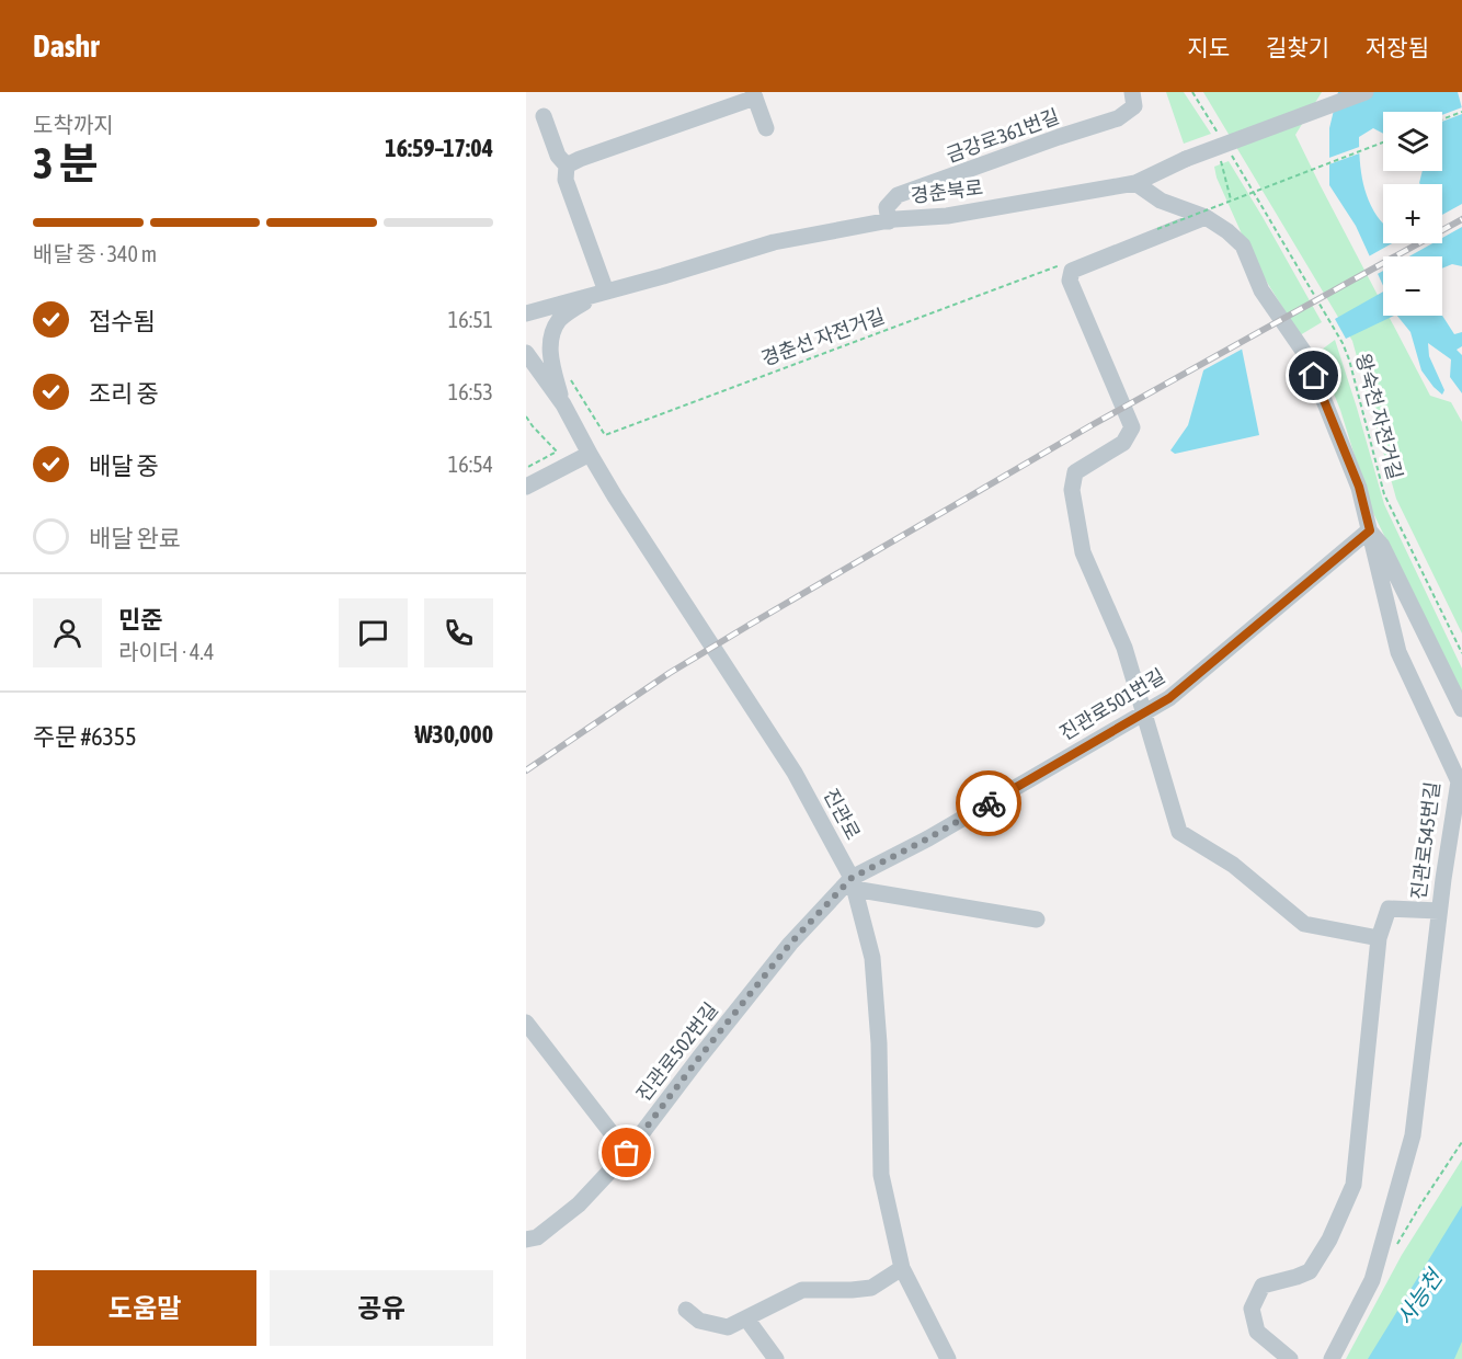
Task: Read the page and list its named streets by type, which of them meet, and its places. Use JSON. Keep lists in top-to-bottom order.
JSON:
{
  "streets": {
    "street": [
      "금강로361번길",
      "경춘북로",
      "진관로501번길",
      "진관로",
      "진관로545번길",
      "진관로502번길"
    ],
    "path": ["경춘선 자전거길", "왕숙천 자전거길"]
  },
  "crossings": [
    ["금강로361번길", "경춘북로"],
    ["경춘북로", "진관로545번길"],
    ["진관로501번길", "진관로"],
    ["진관로501번길", "진관로545번길"],
    ["진관로501번길", "진관로502번길"],
    ["진관로", "진관로502번길"]
  ],
  "water": ["사능천"],
  "page": {
    "header": "Dashr",
    "nav": ["지도", "길찾기", "저장됨"],
    "heading": ["3 분", "도착까지", "16:59–17:04"],
    "panel": [
      "민준",
      "라이더 · 4.4",
      "주문 #6355",
      "₩30,000"
    ],
    "map_buttons": ["+", "−"],
    "bar": "배달 중 · 340 m",
    "list": [
      ["접수됨", "16:51"],
      ["조리 중", "16:53"],
      ["배달 중", "16:54"],
      "배달 완료"
    ],
    "buttons": ["도움말", "공유"]
  }
}
